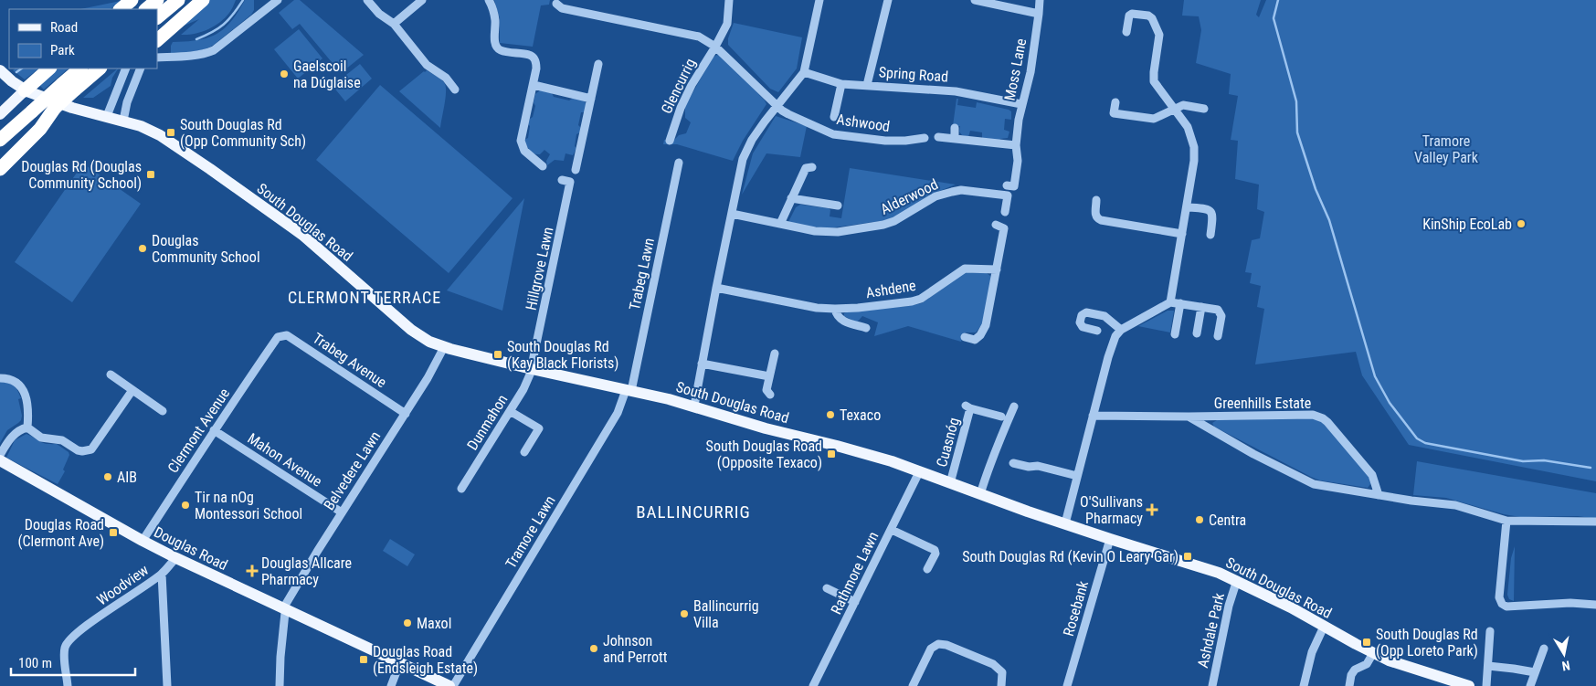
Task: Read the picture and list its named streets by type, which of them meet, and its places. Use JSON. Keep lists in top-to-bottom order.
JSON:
{
  "streets": {
    "main road": ["South Douglas Road", "Douglas Road"],
    "street": [
      "Moss Lane",
      "Spring Road",
      "Glencurrig",
      "Ashwood",
      "Alderwood",
      "Hillgrove Lawn",
      "Trabeg Lawn",
      "Ashdene",
      "Trabeg Avenue",
      "Greenhills Estate",
      "Dunmahon",
      "Clermont Avenue",
      "Cuasnóg",
      "Mahon Avenue",
      "Belvedere Lawn",
      "Tramore Lawn",
      "Rathmore Lawn",
      "Woodview",
      "Rosebank",
      "Ashdale Park"
    ]
  },
  "crossings": [
    ["Moss Lane", "Spring Road"],
    ["Glencurrig", "Ashwood"],
    ["South Douglas Road", "Hillgrove Lawn"],
    ["South Douglas Road", "Trabeg Lawn"],
    ["South Douglas Road", "Dunmahon"],
    ["South Douglas Road", "Cuasnóg"],
    ["South Douglas Road", "Belvedere Lawn"],
    ["South Douglas Road", "Tramore Lawn"],
    ["South Douglas Road", "Rathmore Lawn"],
    ["South Douglas Road", "Rosebank"],
    ["South Douglas Road", "Ashdale Park"],
    ["Hillgrove Lawn", "Dunmahon"],
    ["Trabeg Lawn", "Tramore Lawn"],
    ["Trabeg Avenue", "Clermont Avenue"],
    ["Trabeg Avenue", "Belvedere Lawn"],
    ["Clermont Avenue", "Mahon Avenue"],
    ["Clermont Avenue", "Douglas Road"],
    ["Mahon Avenue", "Belvedere Lawn"],
    ["Belvedere Lawn", "Douglas Road"],
    ["Tramore Lawn", "Douglas Road"]
  ],
  "districts": ["CLERMONT TERRACE", "BALLINCURRIG"],
  "parks": ["Tramore Valley Park"],
  "places": {
    "other": [
      "Gaelscoil na Dúglaise",
      "KinShip EcoLab",
      "Douglas Community School",
      "Texaco",
      "AIB",
      "Tir na nOg Montessori School",
      "Centra",
      "Ballincurrig Villa",
      "Maxol",
      "Johnson and Perrott"
    ],
    "transit": [
      "South Douglas Rd (Opp Community Sch)",
      "Douglas Rd (Douglas Community School)",
      "South Douglas Rd (Kay Black Florists)",
      "South Douglas Road (Opposite Texaco)",
      "Douglas Road (Clermont Ave)",
      "South Douglas Rd (Kevin O Leary Gar)",
      "South Douglas Rd (Opp Loreto Park)",
      "Douglas Road (Endsleigh Estate)"
    ],
    "health": ["O'Sullivans Pharmacy", "Douglas Allcare Pharmacy"]
  },
  "legend": ["Road", "Park"],
  "scale_bar": "100 m",
  "north": "bottom"
}
